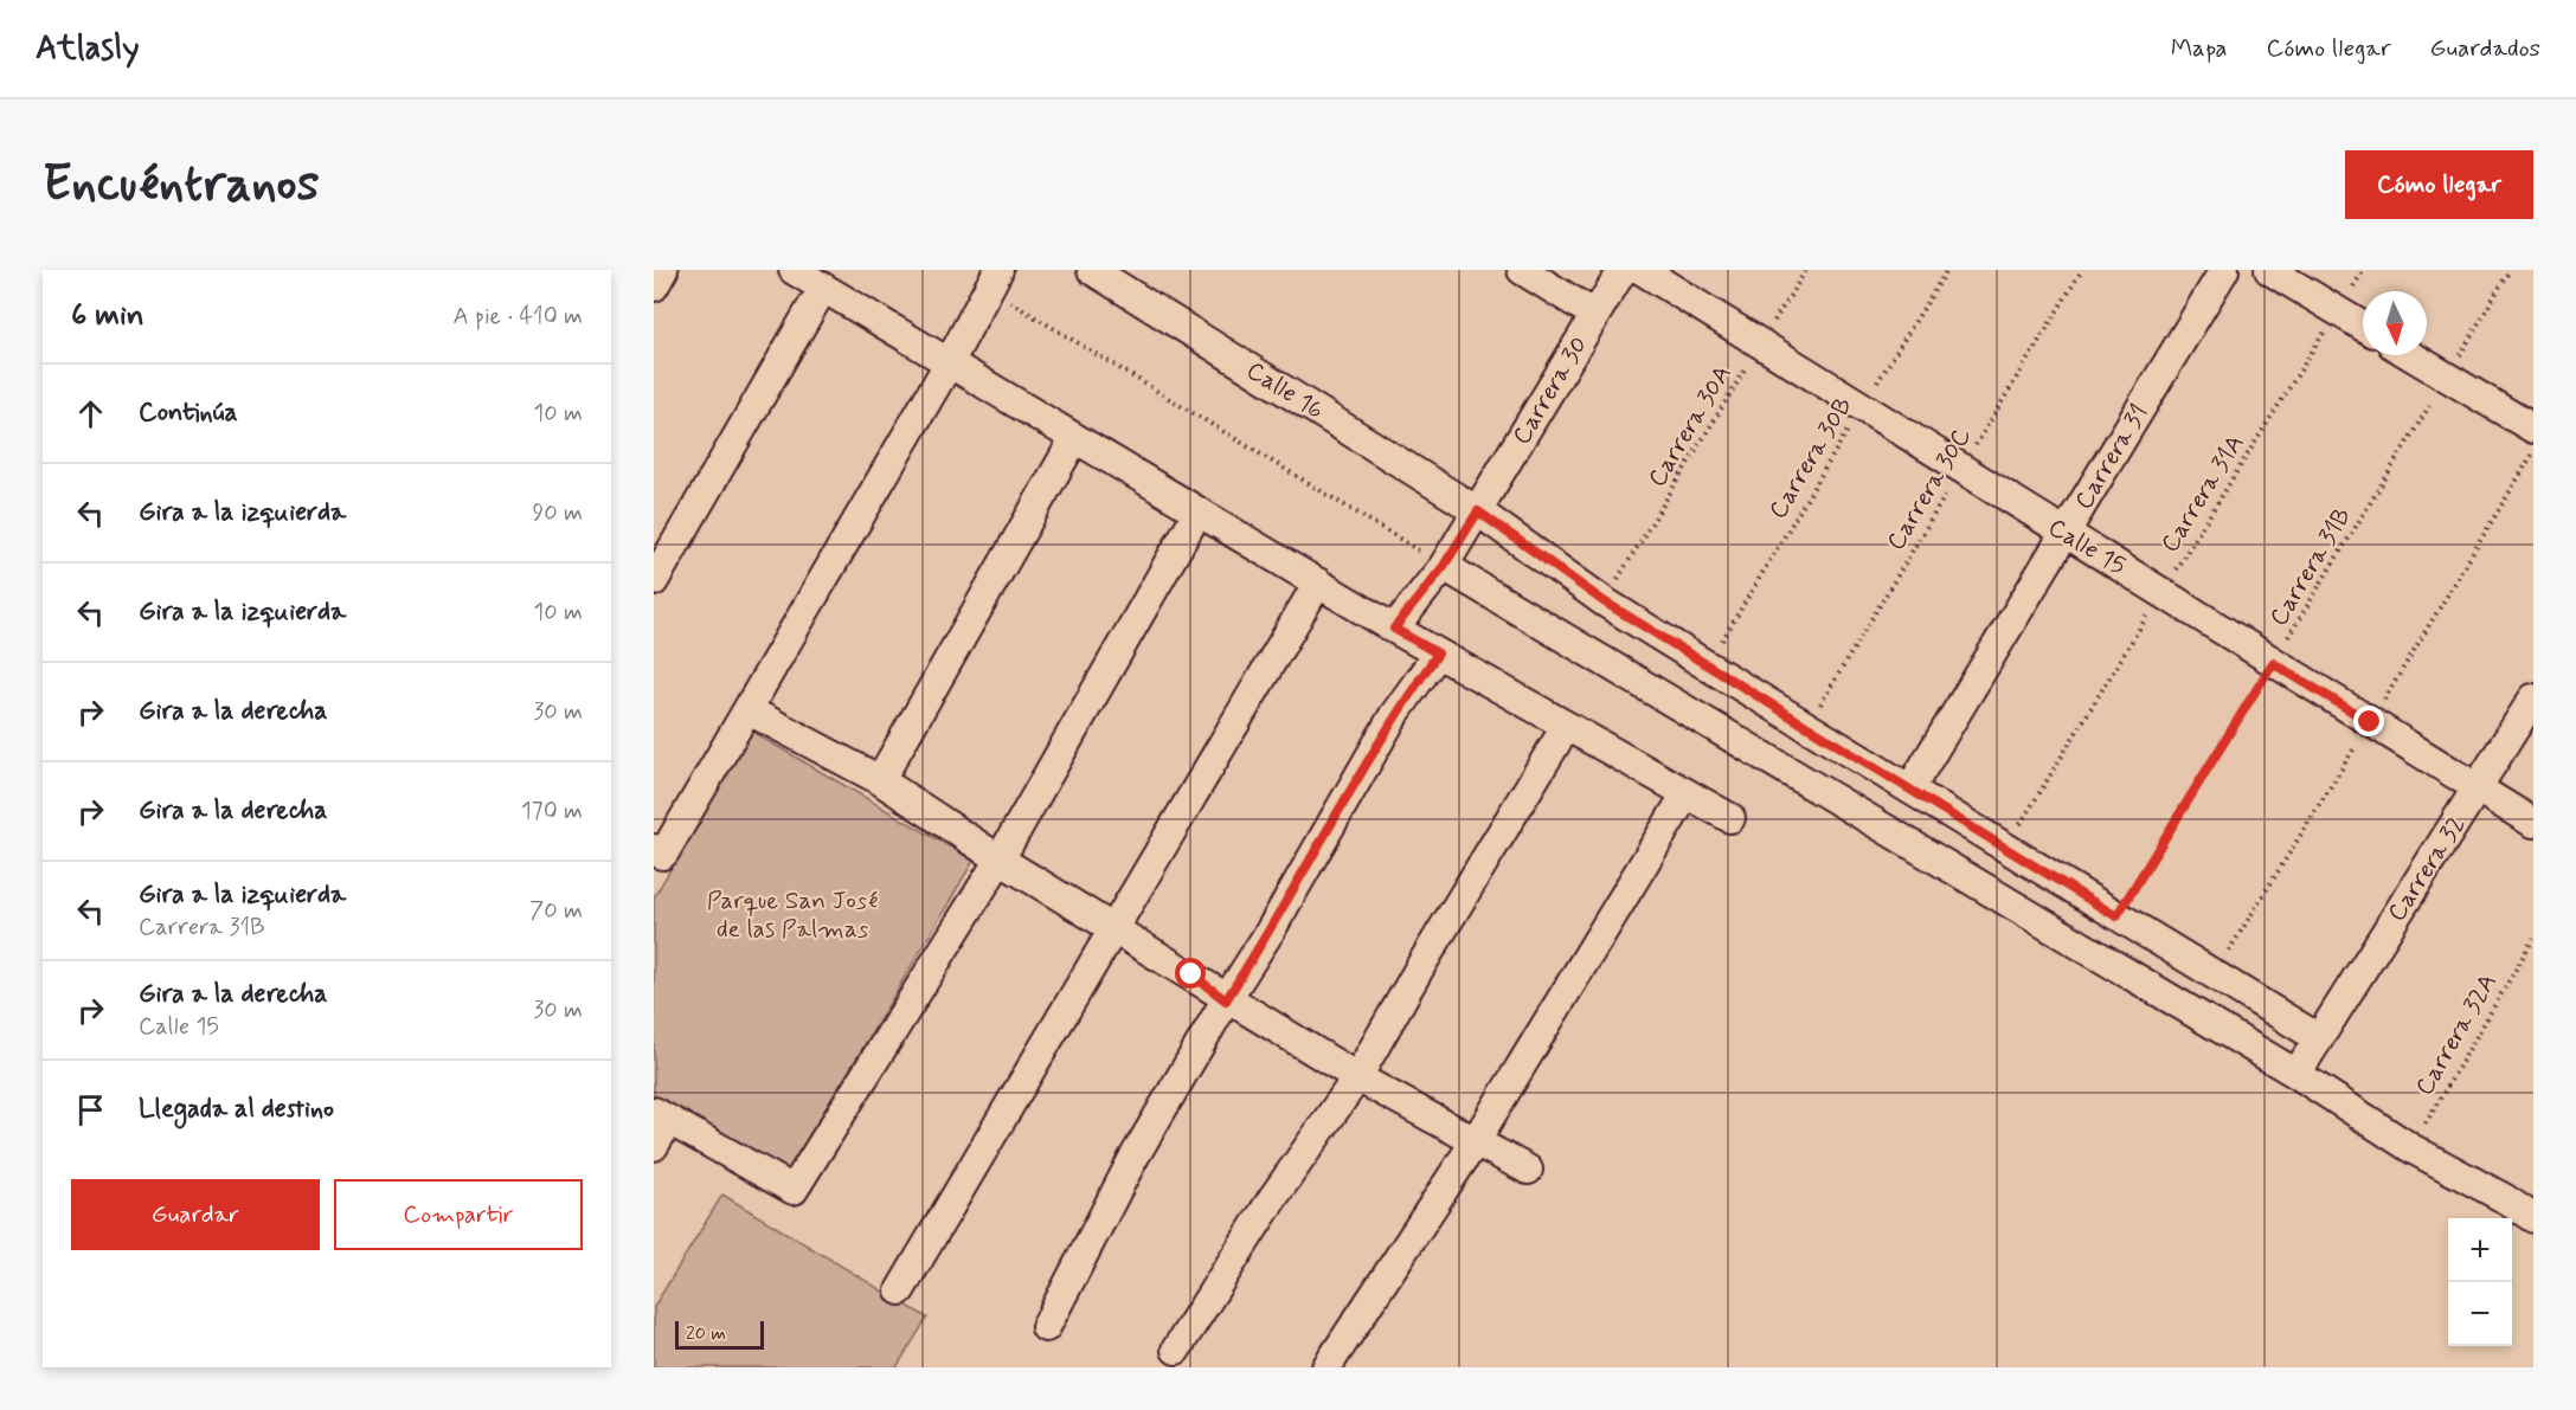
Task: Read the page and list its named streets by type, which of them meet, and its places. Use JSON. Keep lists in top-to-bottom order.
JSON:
{
  "streets": {
    "street": [
      "Calle 16",
      "Carrera 30",
      "Carrera 31",
      "Calle 15",
      "Carrera 32"
    ],
    "path": [
      "Carrera 30A",
      "Carrera 30B",
      "Carrera 30C",
      "Carrera 31A",
      "Carrera 31B",
      "Carrera 32A"
    ]
  },
  "crossings": [
    ["Calle 16", "Carrera 30"],
    ["Calle 16", "Carrera 30A"],
    ["Calle 16", "Carrera 31"],
    ["Calle 16", "Carrera 30B"],
    ["Calle 16", "Carrera 30C"],
    ["Calle 16", "Carrera 31A"],
    ["Calle 16", "Carrera 31B"],
    ["Calle 16", "Carrera 32"],
    ["Carrera 30A", "Calle 15"],
    ["Carrera 31", "Calle 15"],
    ["Carrera 30B", "Calle 15"],
    ["Carrera 30C", "Calle 15"],
    ["Carrera 31A", "Calle 15"],
    ["Calle 15", "Carrera 31B"],
    ["Calle 15", "Carrera 32"]
  ],
  "parks": ["Parque San José de las Palmas"],
  "scale_bar": "20 m",
  "north": "bottom",
  "page": {
    "header": "Atlasly",
    "nav": ["Mapa", "Cómo llegar", "Guardados"],
    "buttons": [
      "Cómo llegar",
      ["Guardar", "Compartir"]
    ],
    "title": "Encuéntranos",
    "heading": ["6 min", "A pie · 410 m"],
    "list": [
      ["Continúa", "10 m"],
      ["Gira a la izquierda", "90 m"],
      ["Gira a la izquierda", "10 m"],
      ["Gira a la derecha", "30 m"],
      ["Gira a la derecha", "170 m"],
      ["Gira a la izquierda", "Carrera 31B", "70 m"],
      ["Gira a la derecha", "Calle 15", "30 m"],
      "Llegada al destino"
    ],
    "map_buttons": ["+", "−"],
    "scale": "20 m"
  }
}
